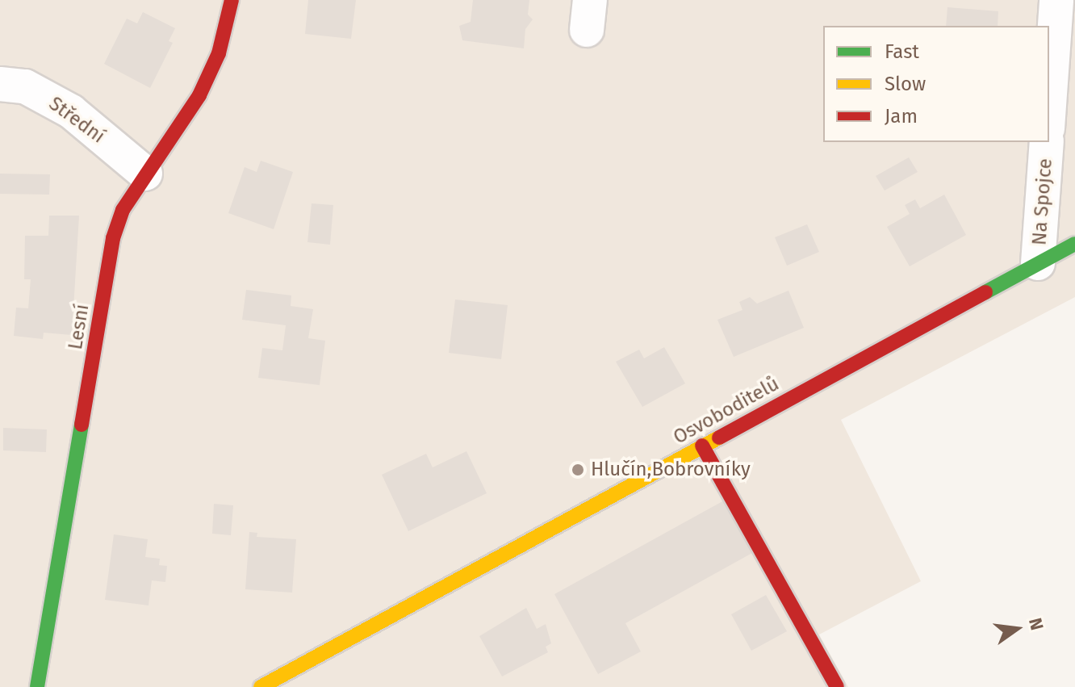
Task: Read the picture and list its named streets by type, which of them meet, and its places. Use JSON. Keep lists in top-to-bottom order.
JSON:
{
  "streets": {
    "street": [
      "Střední",
      "Na Spojce",
      "Lesní",
      "Osvoboditelů"
    ]
  },
  "crossings": [
    ["Střední", "Lesní"],
    ["Na Spojce", "Osvoboditelů"]
  ],
  "places": ["Hlučín,Bobrovníky"],
  "legend": ["Fast", "Slow", "Jam"],
  "north": "right"
}
